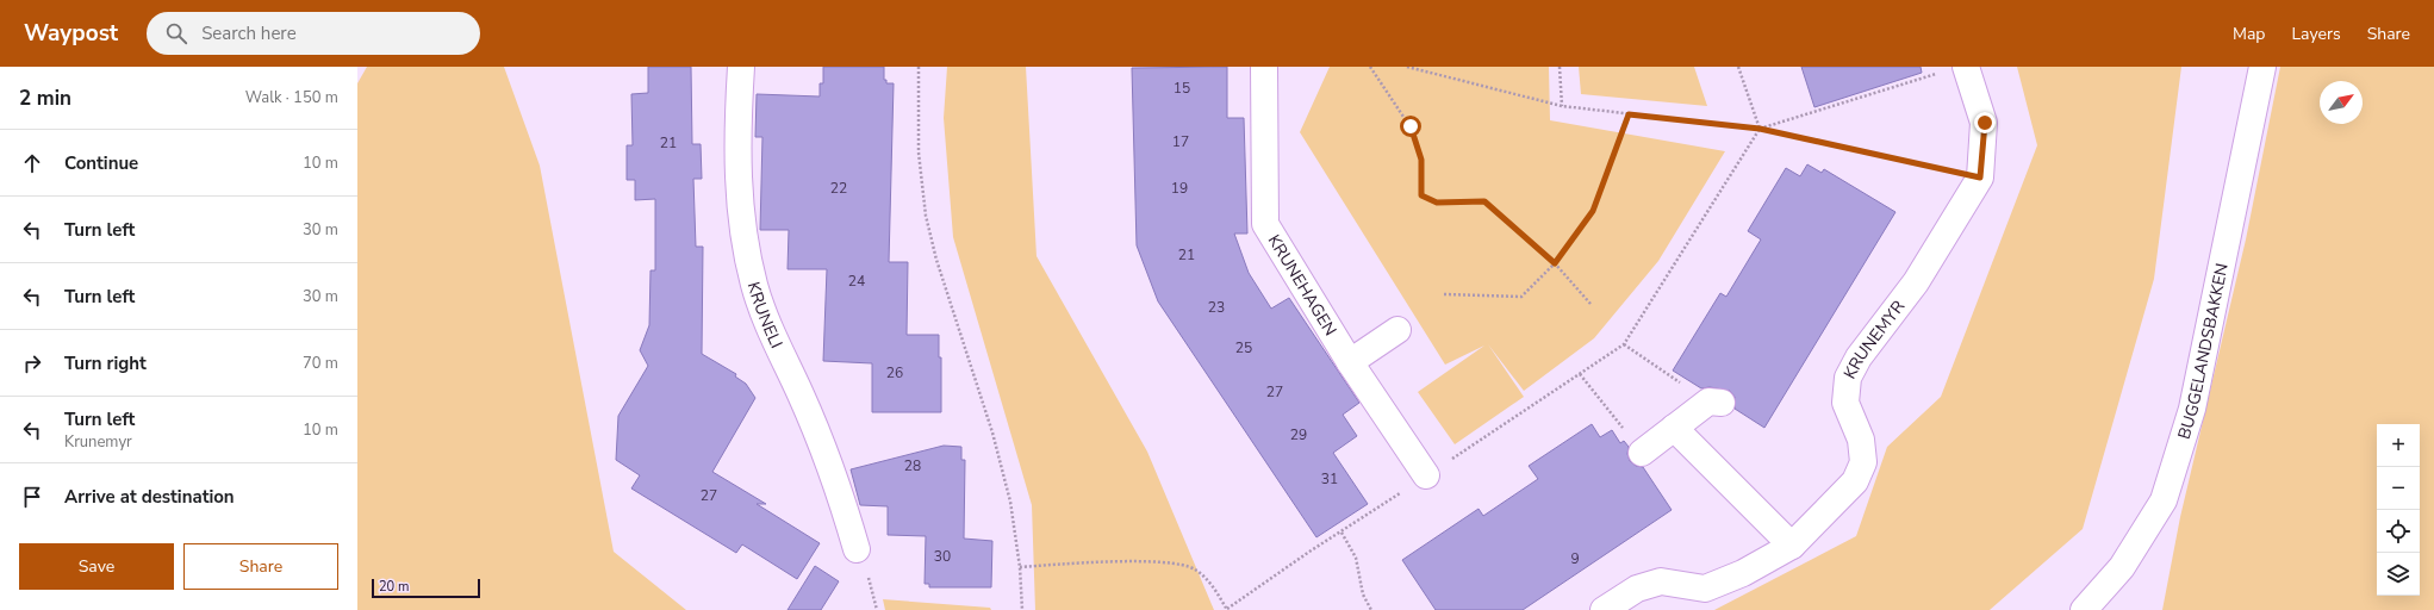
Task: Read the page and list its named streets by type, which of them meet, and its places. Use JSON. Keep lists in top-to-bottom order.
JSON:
{
  "streets": {
    "street": [
      "KRUNEHAGEN",
      "KRUNELI",
      "KRUNEMYR",
      "BUGGELANDSBAKKEN"
    ]
  },
  "house_numbers": [
    "15",
    "17",
    "21",
    "22",
    "19",
    "21",
    "24",
    "23",
    "25",
    "26",
    "27",
    "29",
    "28",
    "31",
    "27",
    "30",
    "9"
  ],
  "scale_bar": "20 m",
  "north": "top right",
  "page": {
    "header": "Waypost",
    "search": "Search here",
    "nav": ["Map", "Layers", "Share"],
    "heading": ["2 min", "Walk · 150 m"],
    "list": [
      ["Continue", "10 m"],
      ["Turn left", "30 m"],
      ["Turn left", "30 m"],
      ["Turn right", "70 m"],
      ["Turn left", "Krunemyr", "10 m"],
      "Arrive at destination"
    ],
    "map_buttons": ["+", "−"],
    "buttons": ["Save", "Share"],
    "scale": "20 m"
  }
}
